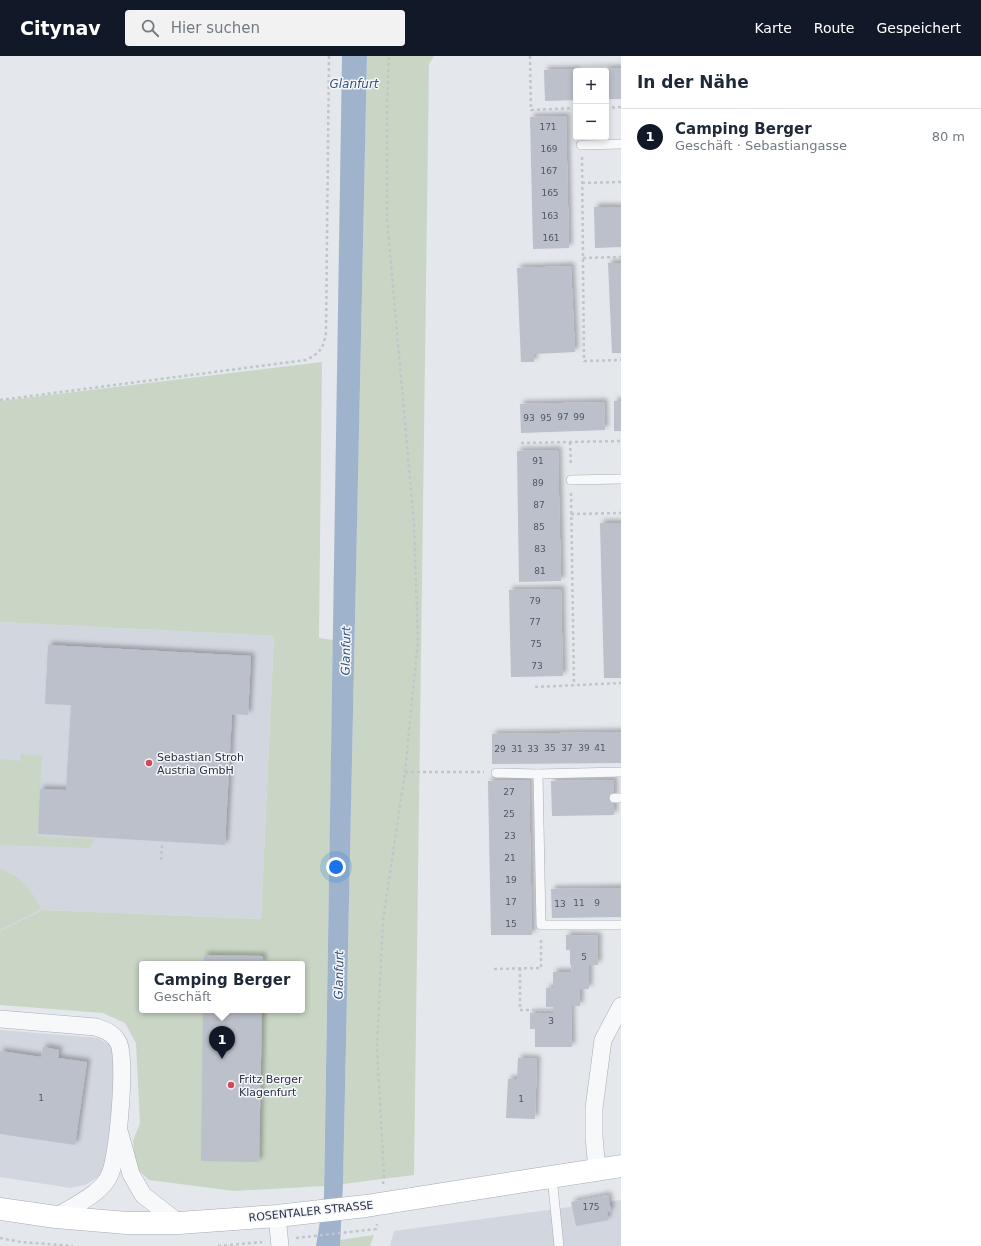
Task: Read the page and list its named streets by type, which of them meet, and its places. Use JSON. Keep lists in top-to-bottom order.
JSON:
{
  "streets": {
    "main road": ["ROSENTALER STRASSE"]
  },
  "water": ["Glanfurt"],
  "places": ["Sebastian Stroh Austria GmbH", "Fritz Berger Klagenfurt"],
  "house_numbers": [
    "171",
    "169",
    "167",
    "165",
    "163",
    "161",
    "97",
    "99",
    "93",
    "95",
    "91",
    "89",
    "87",
    "85",
    "83",
    "81",
    "79",
    "77",
    "75",
    "73",
    "35",
    "37",
    "39",
    "41",
    "29",
    "31",
    "33",
    "27",
    "25",
    "23",
    "21",
    "19",
    "17",
    "11",
    "9",
    "13",
    "15",
    "5",
    "3",
    "1",
    "1",
    "175"
  ],
  "page": {
    "header": "Citynav",
    "search": "Hier suchen",
    "nav": ["Karte", "Route", "Gespeichert"],
    "heading": "In der Nähe",
    "map_buttons": ["+", "−"],
    "list": [
      {
        "mark": "1",
        "name": "Camping Berger",
        "note": "Geschäft · Sebastiangasse",
        "value": "80 m"
      }
    ],
    "popup": ["Camping Berger", "Geschäft"],
    "pins": "1"
  }
}
